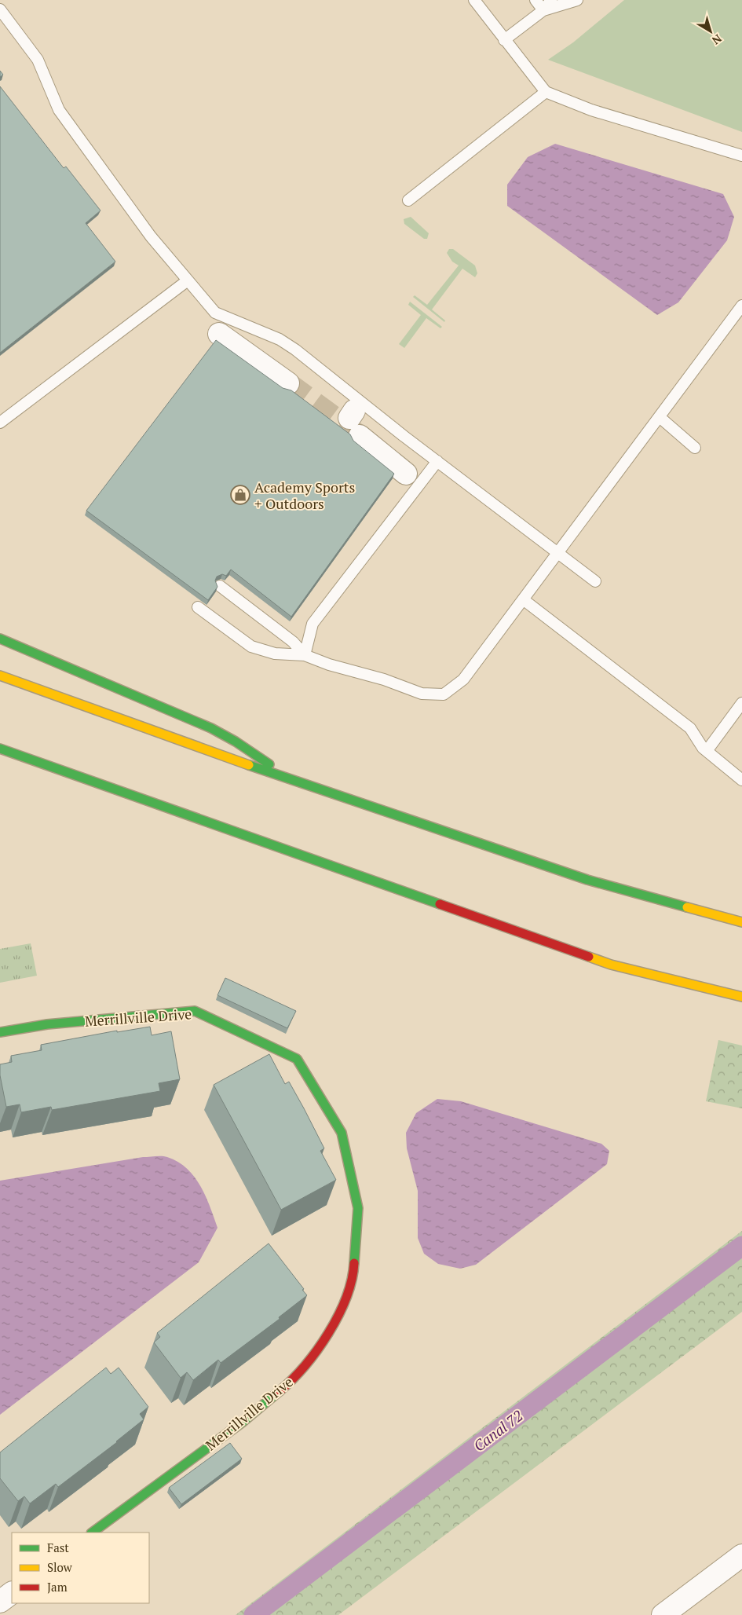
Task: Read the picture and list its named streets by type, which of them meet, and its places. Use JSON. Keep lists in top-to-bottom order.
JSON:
{
  "streets": {
    "main road": ["Merrillville Drive"]
  },
  "water": ["Canal 72"],
  "places": {
    "shop": ["Academy Sports + Outdoors"]
  },
  "legend": ["Fast", "Slow", "Jam"],
  "north": "bottom right"
}
